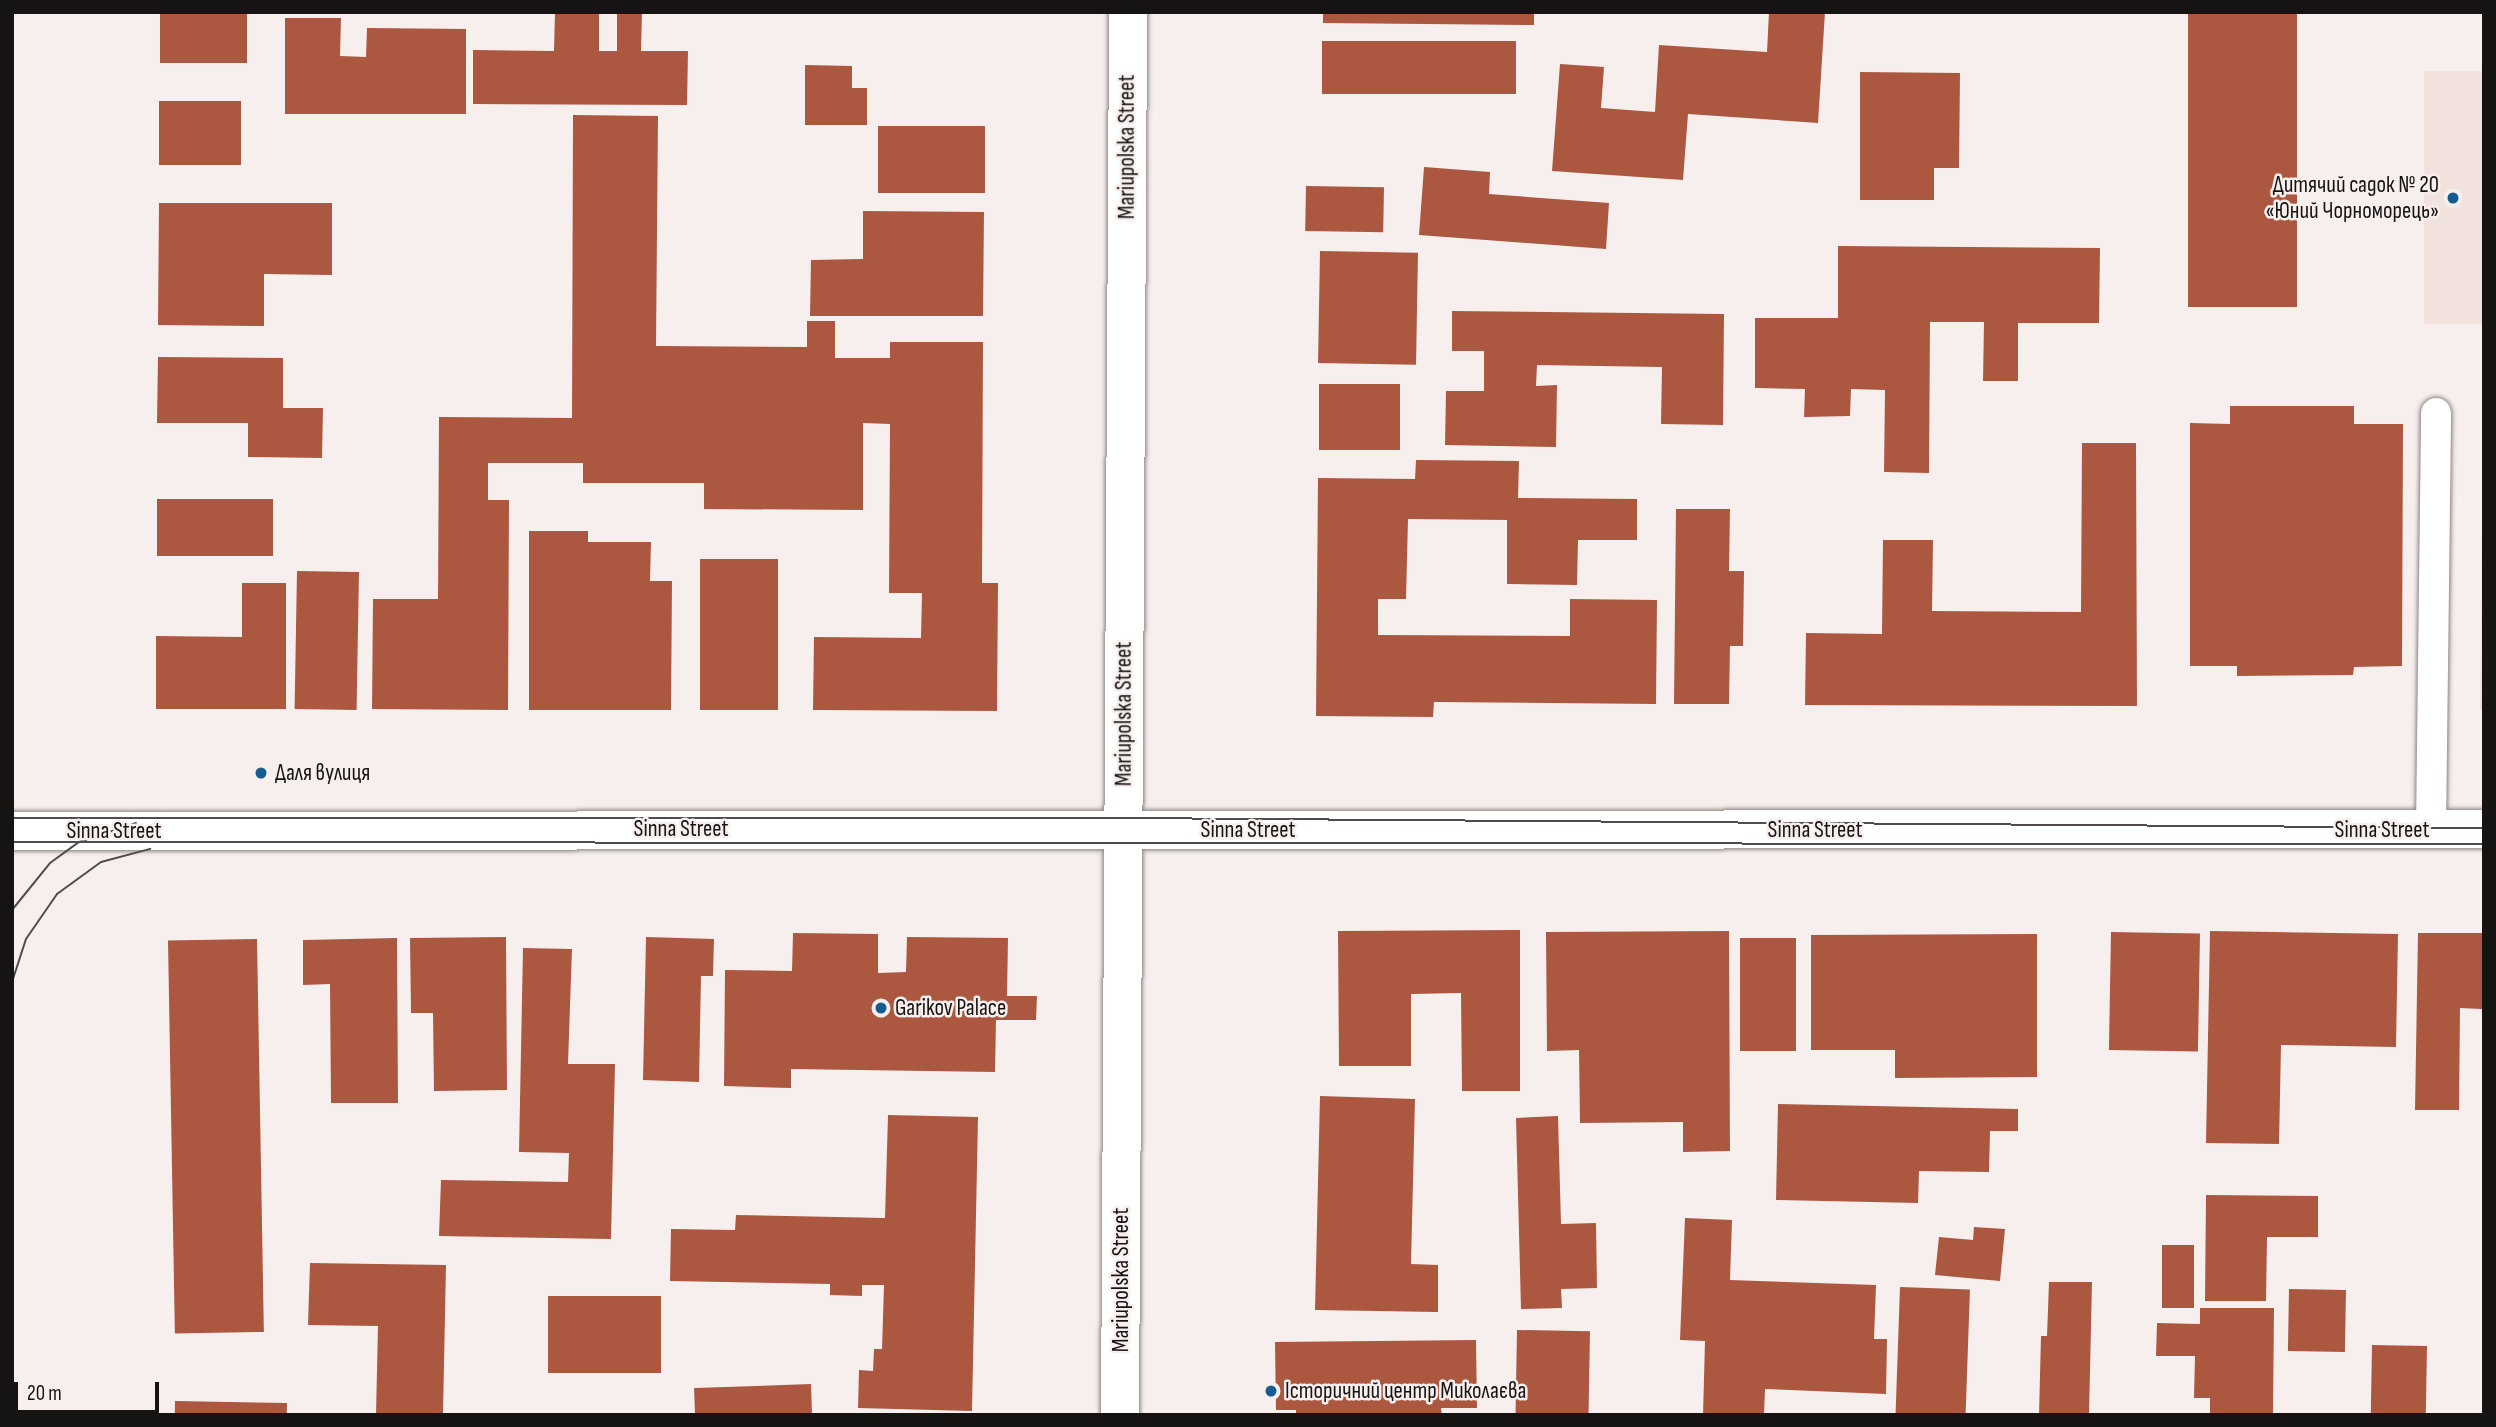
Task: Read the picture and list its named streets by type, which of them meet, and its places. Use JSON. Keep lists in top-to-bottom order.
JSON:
{
  "streets": {
    "street": ["Mariupolska Street", "Sinna Street"]
  },
  "crossings": [
    ["Mariupolska Street", "Sinna Street"]
  ],
  "places": [
    "Дитячий садок № 20 «Юний Чорноморець»",
    "Даля вулиця",
    "Garikov Palace",
    "Історичний центр Миколаєва"
  ],
  "scale_bar": "20 m"
}
